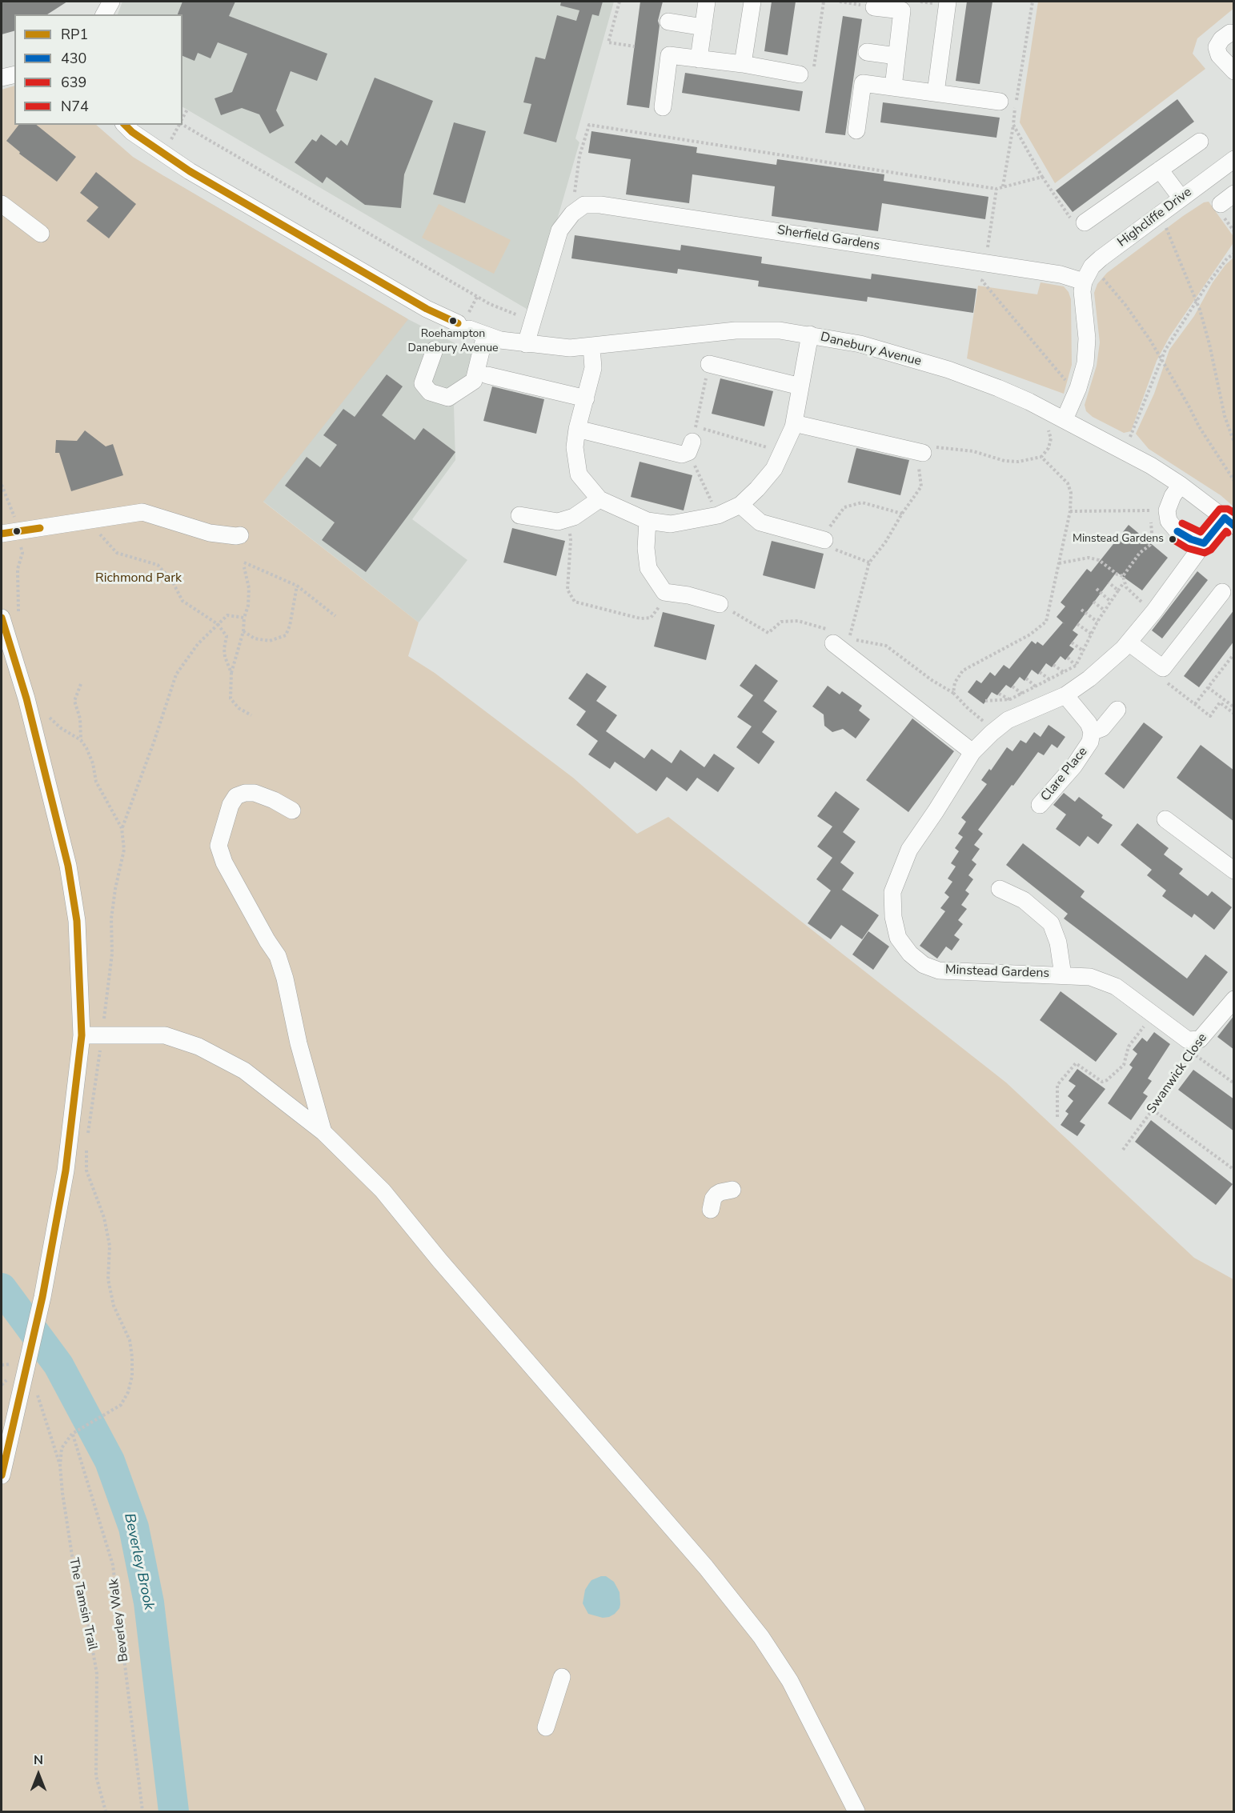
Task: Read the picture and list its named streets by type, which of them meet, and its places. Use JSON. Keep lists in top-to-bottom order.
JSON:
{
  "streets": {
    "street": [
      "Highcliffe Drive",
      "Sherfield Gardens",
      "Danebury Avenue",
      "Clare Place",
      "Minstead Gardens",
      "Swanwick Close"
    ],
    "path": ["The Tamsin Trail", "Beverley Walk"]
  },
  "crossings": [
    ["Highcliffe Drive", "Sherfield Gardens"],
    ["Danebury Avenue", "Minstead Gardens"],
    ["Clare Place", "Minstead Gardens"],
    ["Minstead Gardens", "Swanwick Close"],
    ["The Tamsin Trail", "Beverley Walk"]
  ],
  "water": ["Beverley Brook"],
  "parks": ["Richmond Park"],
  "places": ["Roehampton Danebury Avenue", "Minstead Gardens"],
  "lines": [
    "transit line RP1",
    "transit line N74",
    "transit line 430",
    "transit line 639"
  ],
  "legend": [
    "RP1",
    "430",
    "639",
    "N74"
  ],
  "north": "top"
}
